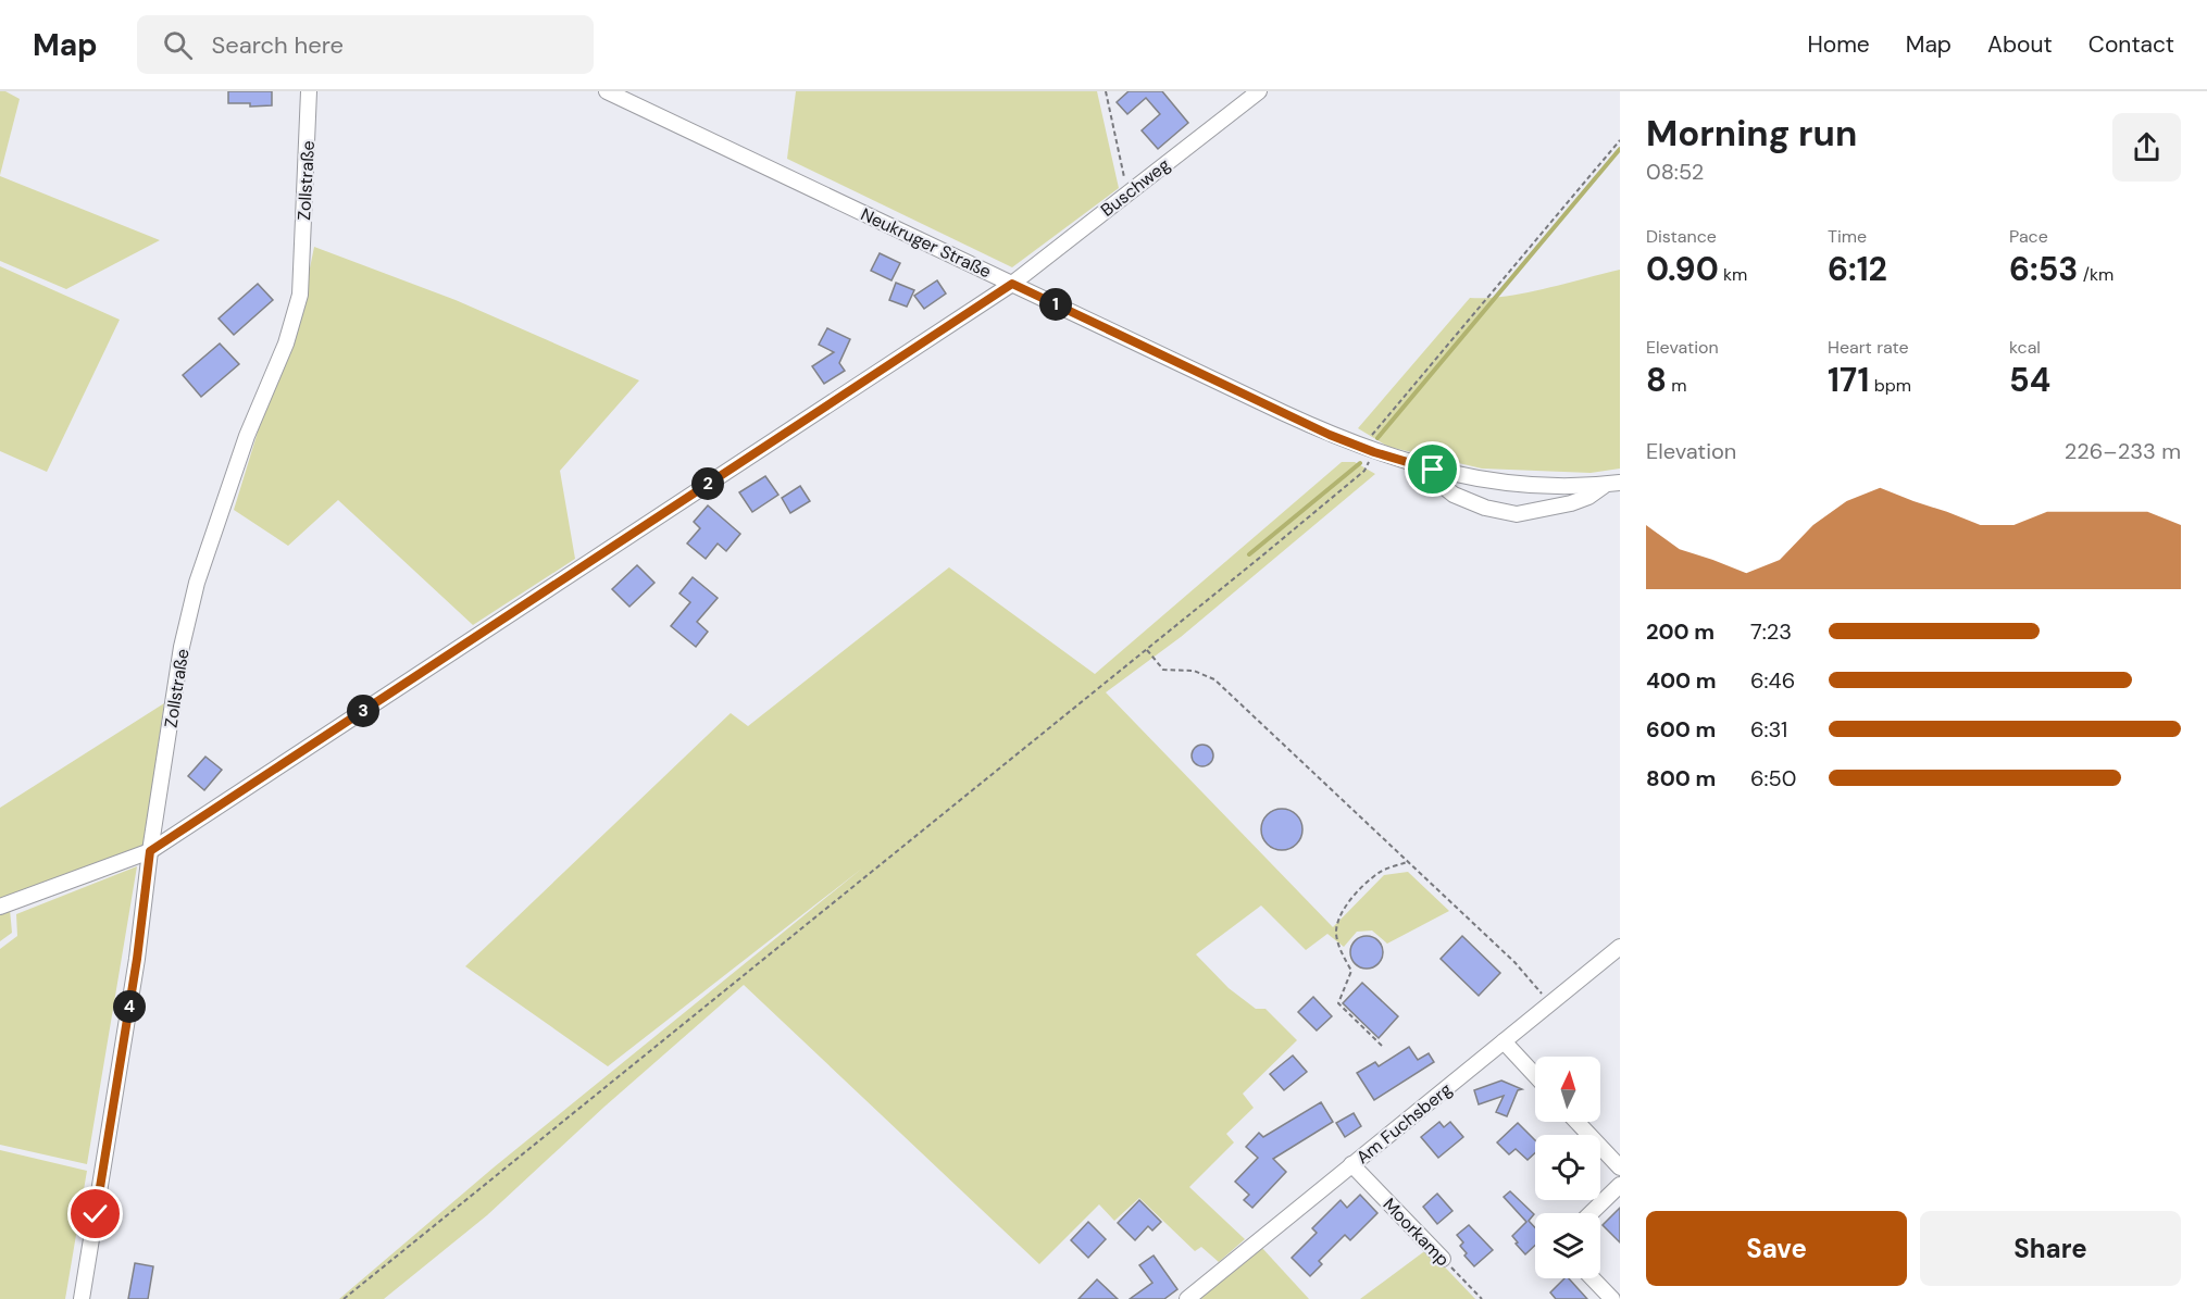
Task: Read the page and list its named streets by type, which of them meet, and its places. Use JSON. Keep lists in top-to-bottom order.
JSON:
{
  "streets": {
    "street": [
      "Zollstraße",
      "Buschweg",
      "Neukruger Straße",
      "Am Fuchsberg",
      "Moorkamp"
    ]
  },
  "crossings": [
    ["Zollstraße", "Buschweg"],
    ["Buschweg", "Neukruger Straße"],
    ["Am Fuchsberg", "Moorkamp"]
  ],
  "north": "top",
  "page": {
    "header": "Map",
    "search": "Search here",
    "nav": [
      "Home",
      "Map",
      "About",
      "Contact"
    ],
    "heading": ["Morning run", "08:52"],
    "stats": [
      ["Distance", "0.90 km"],
      ["Time", "6:12"],
      ["Pace", "6:53 /km"],
      ["Elevation", "8 m"],
      ["Heart rate", "171 bpm"],
      ["kcal", "54"]
    ],
    "pins": [
      "1",
      "2",
      "3",
      "4"
    ],
    "chart": ["Elevation", "226–233 m"],
    "list": [
      {
        "name": "200 m",
        "note": "7:23"
      },
      {
        "name": "400 m",
        "note": "6:46"
      },
      {
        "name": "600 m",
        "note": "6:31"
      },
      {
        "name": "800 m",
        "note": "6:50"
      }
    ],
    "buttons": ["Save", "Share"]
  }
}
